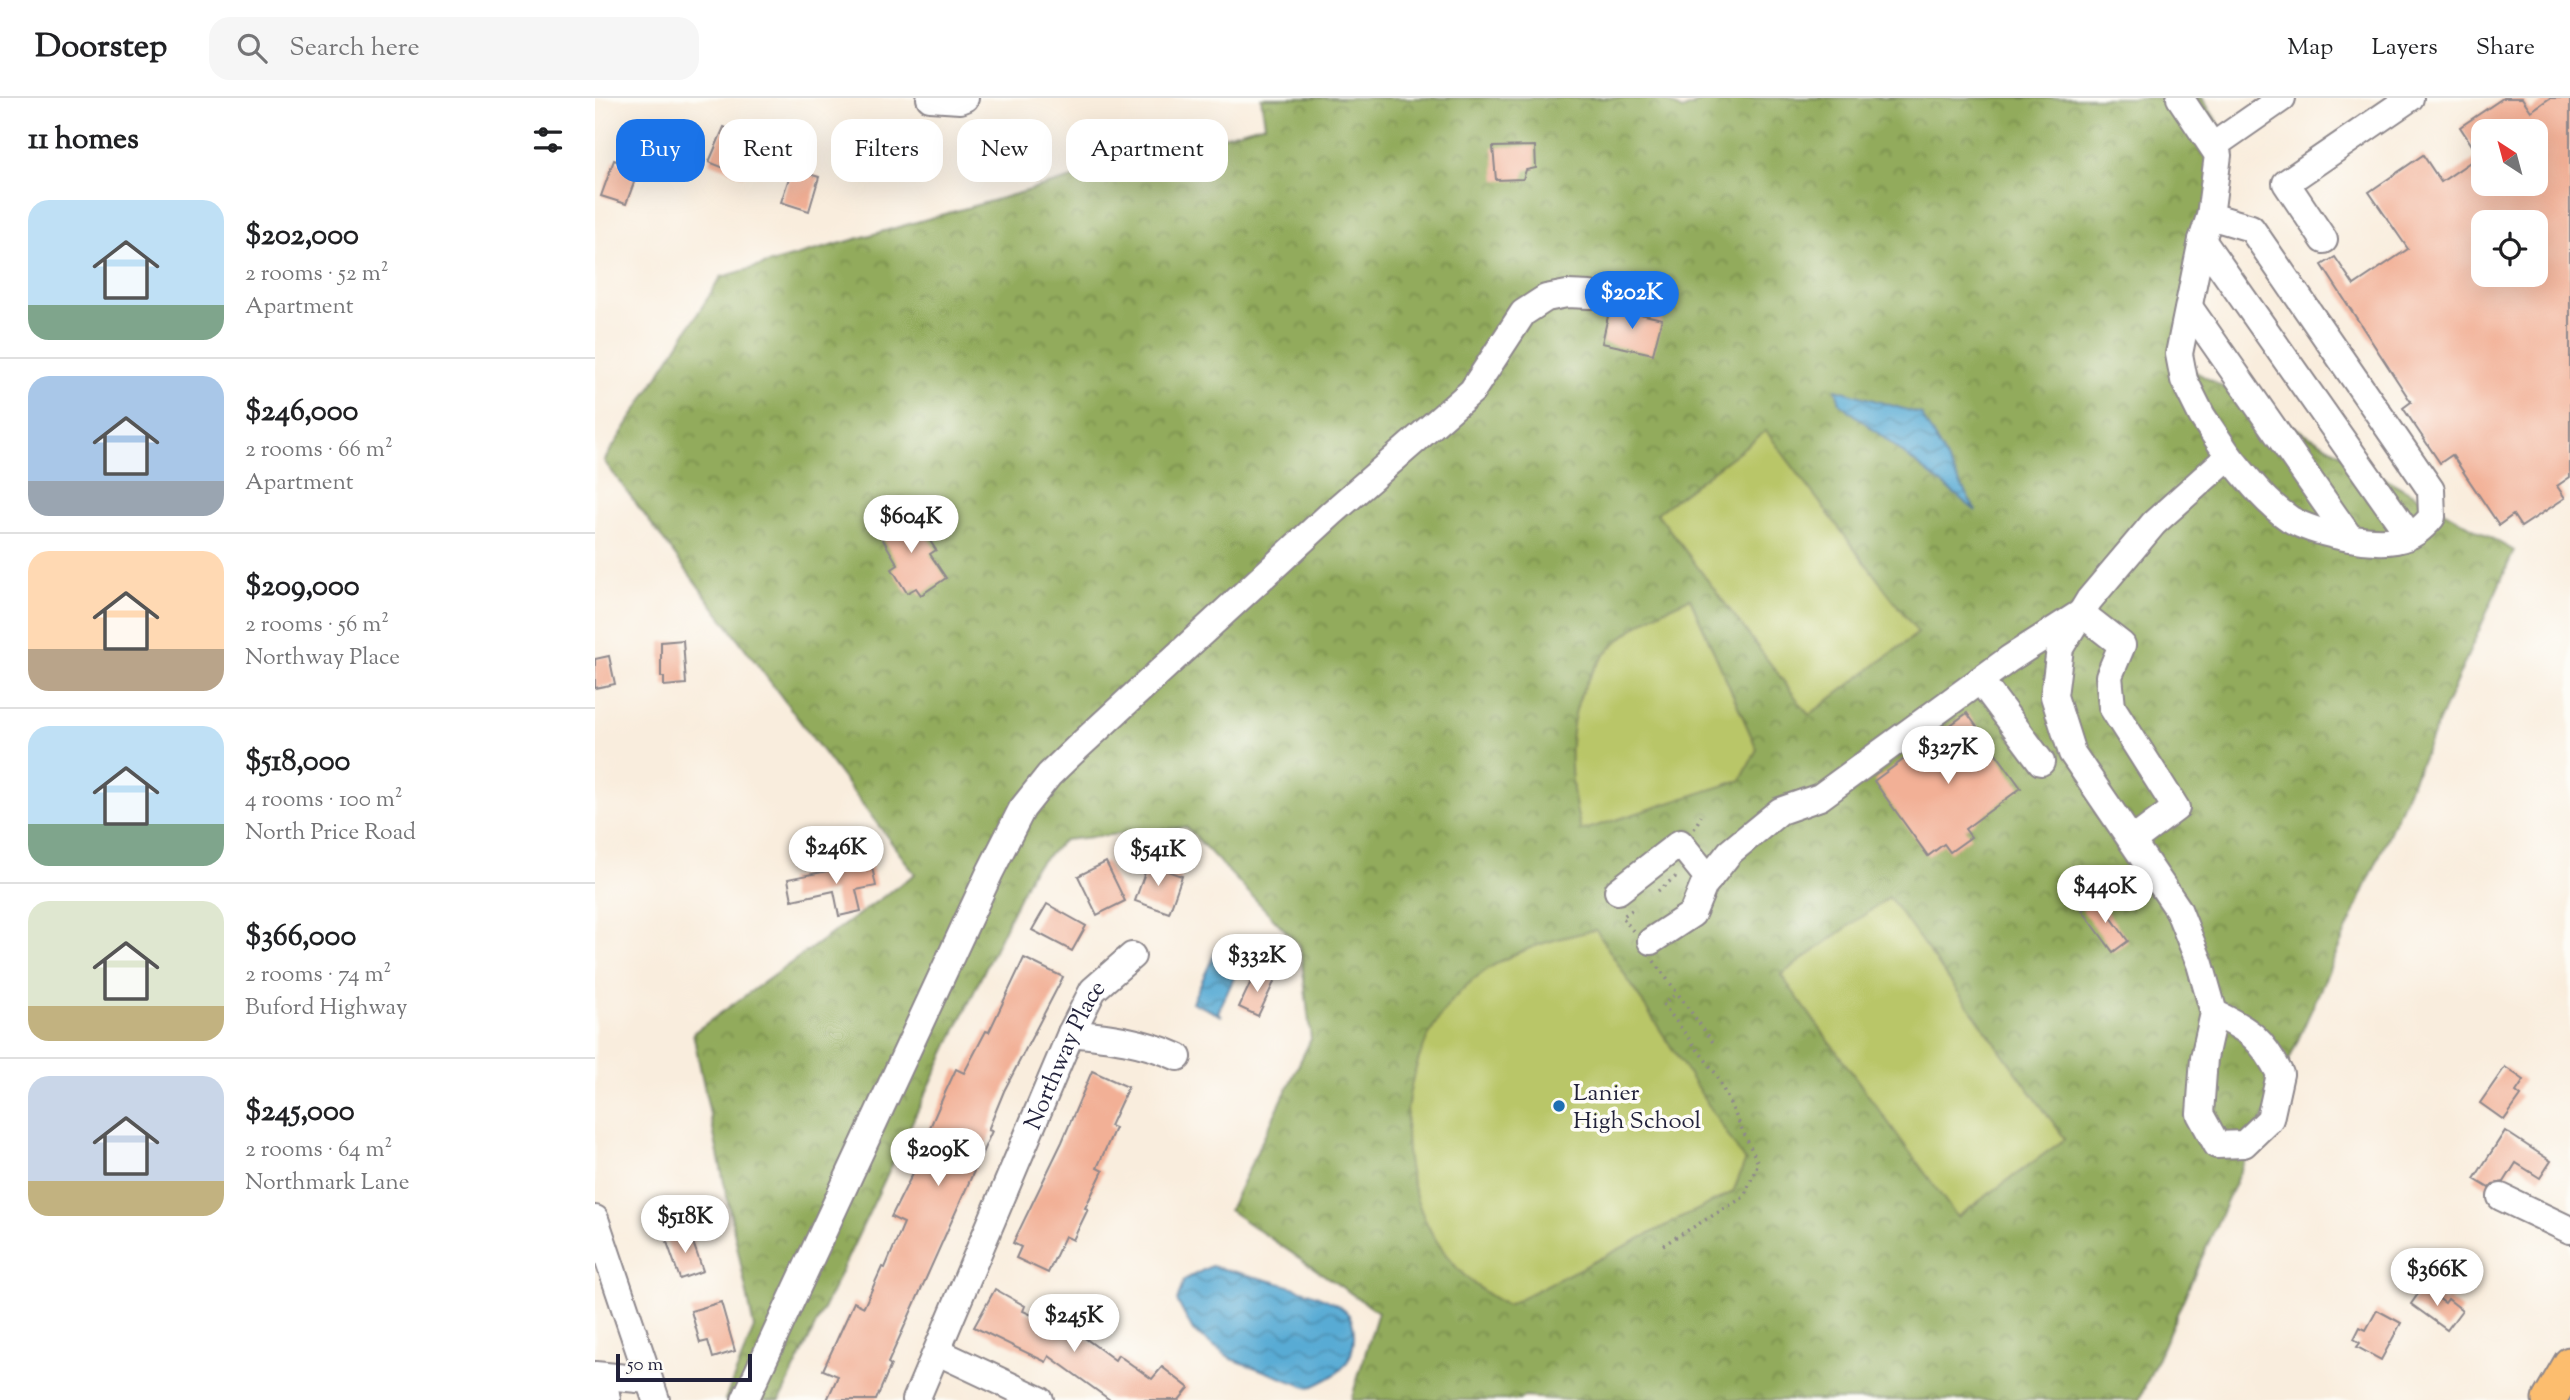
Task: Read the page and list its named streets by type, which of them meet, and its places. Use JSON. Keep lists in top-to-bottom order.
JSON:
{
  "streets": {
    "street": ["Northway Place"]
  },
  "places": ["Lanier High School"],
  "scale_bar": "50 m",
  "north": "top left",
  "page": {
    "header": "Doorstep",
    "search": "Search here",
    "nav": ["Map", "Layers", "Share"],
    "heading": "11 homes",
    "chip": [
      "Buy",
      "Rent",
      "Filters",
      "New",
      "Apartment"
    ],
    "list": [
      {
        "name": "$202,000",
        "note": "2 rooms · 52 m² · Apartment"
      },
      {
        "name": "$246,000",
        "note": "2 rooms · 66 m² · Apartment"
      },
      {
        "name": "$209,000",
        "note": "2 rooms · 56 m² · Northway Place"
      },
      {
        "name": "$518,000",
        "note": "4 rooms · 100 m² · North Price Road"
      },
      {
        "name": "$366,000",
        "note": "2 rooms · 74 m² · Buford Highway"
      },
      {
        "name": "$245,000",
        "note": "2 rooms · 64 m² · Northmark Lane"
      }
    ],
    "price": [
      "$202K",
      "$604K",
      "$327K",
      "$246K",
      "$541K",
      "$440K",
      "$332K",
      "$209K",
      "$518K",
      "$366K",
      "$245K"
    ],
    "scale": "50 m"
  }
}
